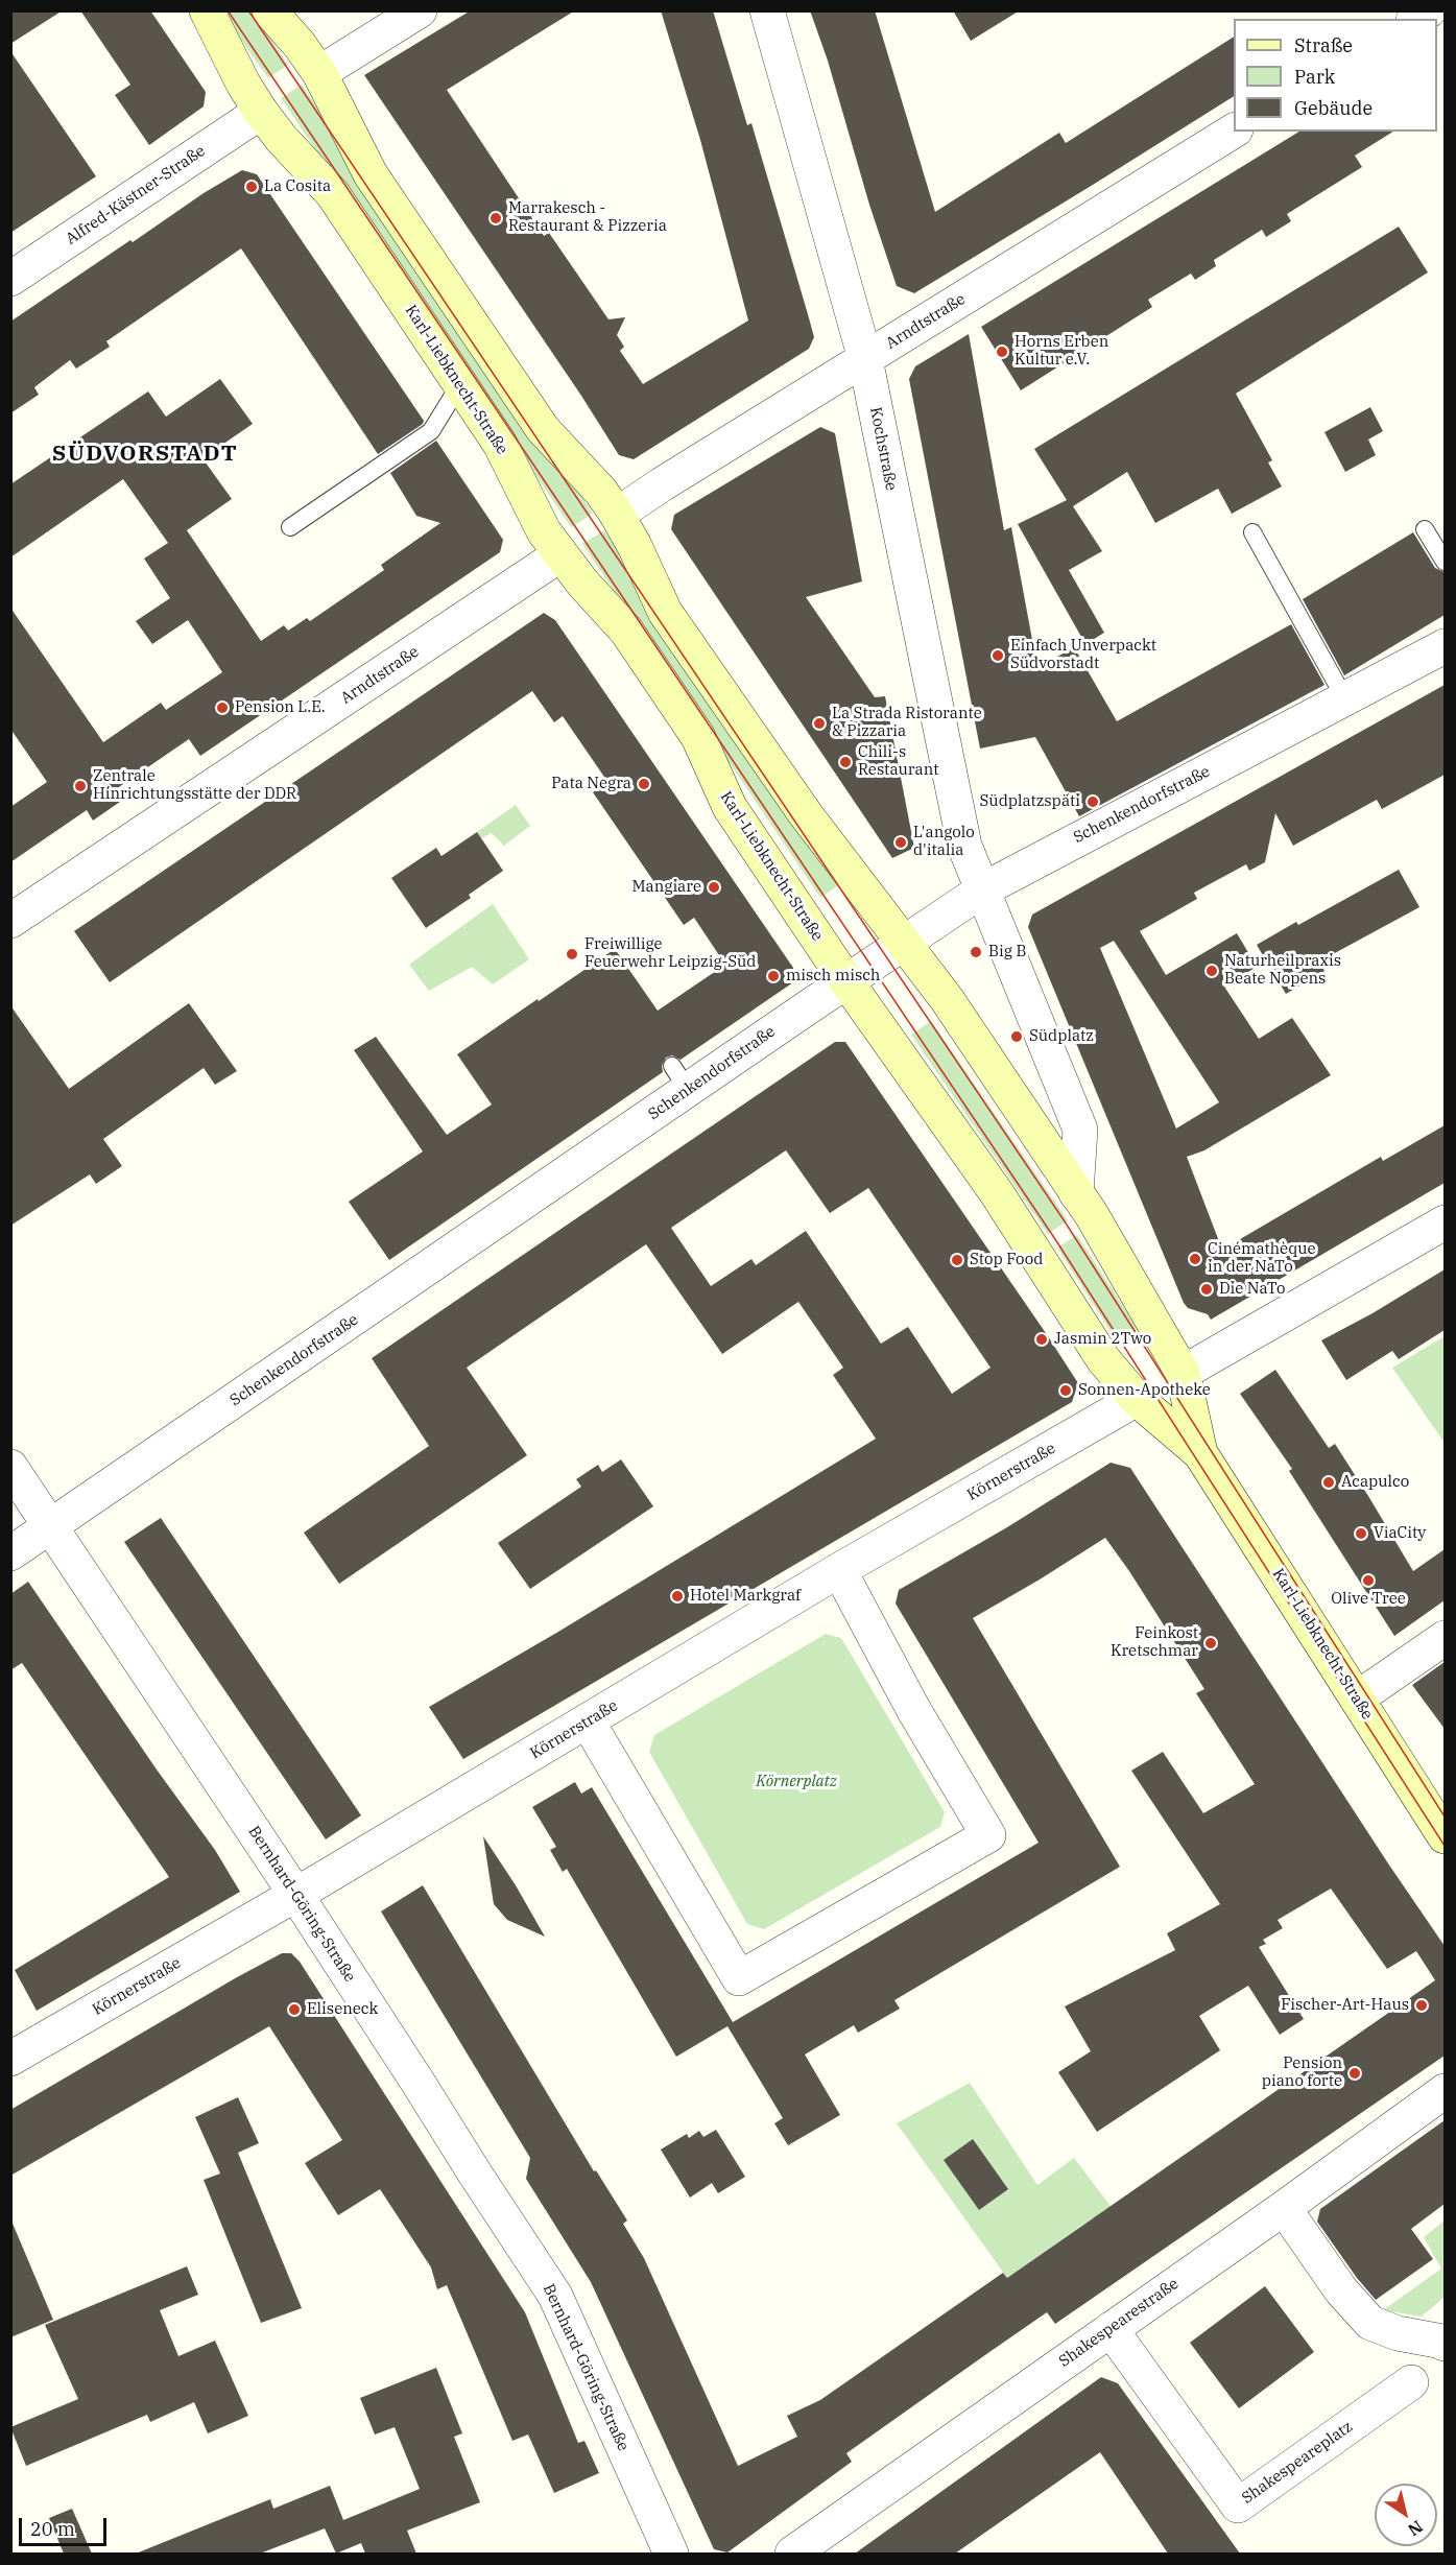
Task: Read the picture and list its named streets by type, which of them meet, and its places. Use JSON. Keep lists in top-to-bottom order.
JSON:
{
  "streets": {
    "main road": ["Karl-Liebknecht-Straße"],
    "street": [
      "Alfred-Kästner-Straße",
      "Arndtstraße",
      "Kochstraße",
      "Schenkendorfstraße",
      "Körnerstraße",
      "Bernhard-Göring-Straße",
      "Shakespearestraße",
      "Shakespeareplatz"
    ]
  },
  "crossings": [
    ["Alfred-Kästner-Straße", "Karl-Liebknecht-Straße"],
    ["Arndtstraße", "Karl-Liebknecht-Straße"],
    ["Arndtstraße", "Kochstraße"],
    ["Karl-Liebknecht-Straße", "Schenkendorfstraße"],
    ["Karl-Liebknecht-Straße", "Körnerstraße"],
    ["Kochstraße", "Schenkendorfstraße"],
    ["Schenkendorfstraße", "Bernhard-Göring-Straße"],
    ["Körnerstraße", "Bernhard-Göring-Straße"],
    ["Shakespearestraße", "Shakespeareplatz"]
  ],
  "districts": ["SÜDVORSTADT"],
  "parks": ["Körnerplatz"],
  "places": [
    "La Cosita",
    "Marrakesch - Restaurant & Pizzeria",
    "Horns Erben Kultur e.V.",
    "Einfach Unverpackt Südvorstadt",
    "Pension L.E.",
    "La Strada Ristorante & Pizzaria",
    "Chili-s Restaurant",
    "Pata Negra",
    "Zentrale Hinrichtungsstätte der DDR",
    "Südplatzspäti",
    "L'angolo d'italia",
    "Mangiare",
    "Big B",
    "Freiwillige Feuerwehr Leipzig-Süd",
    "Naturheilpraxis Beate Nopens",
    "misch misch",
    "Südplatz",
    "Cinémathèque in der NaTo",
    "Stop Food",
    "Die NaTo",
    "Jasmin 2Two",
    "Sonnen-Apotheke",
    "Acapulco",
    "ViaCity",
    "Olive Tree",
    "Hotel Markgraf",
    "Feinkost Kretschmar",
    "Fischer-Art-Haus",
    "Eliseneck",
    "Pension piano forte"
  ],
  "legend": ["Straße", "Park", "Gebäude"],
  "scale_bar": "20 m",
  "north": "bottom right"
}
